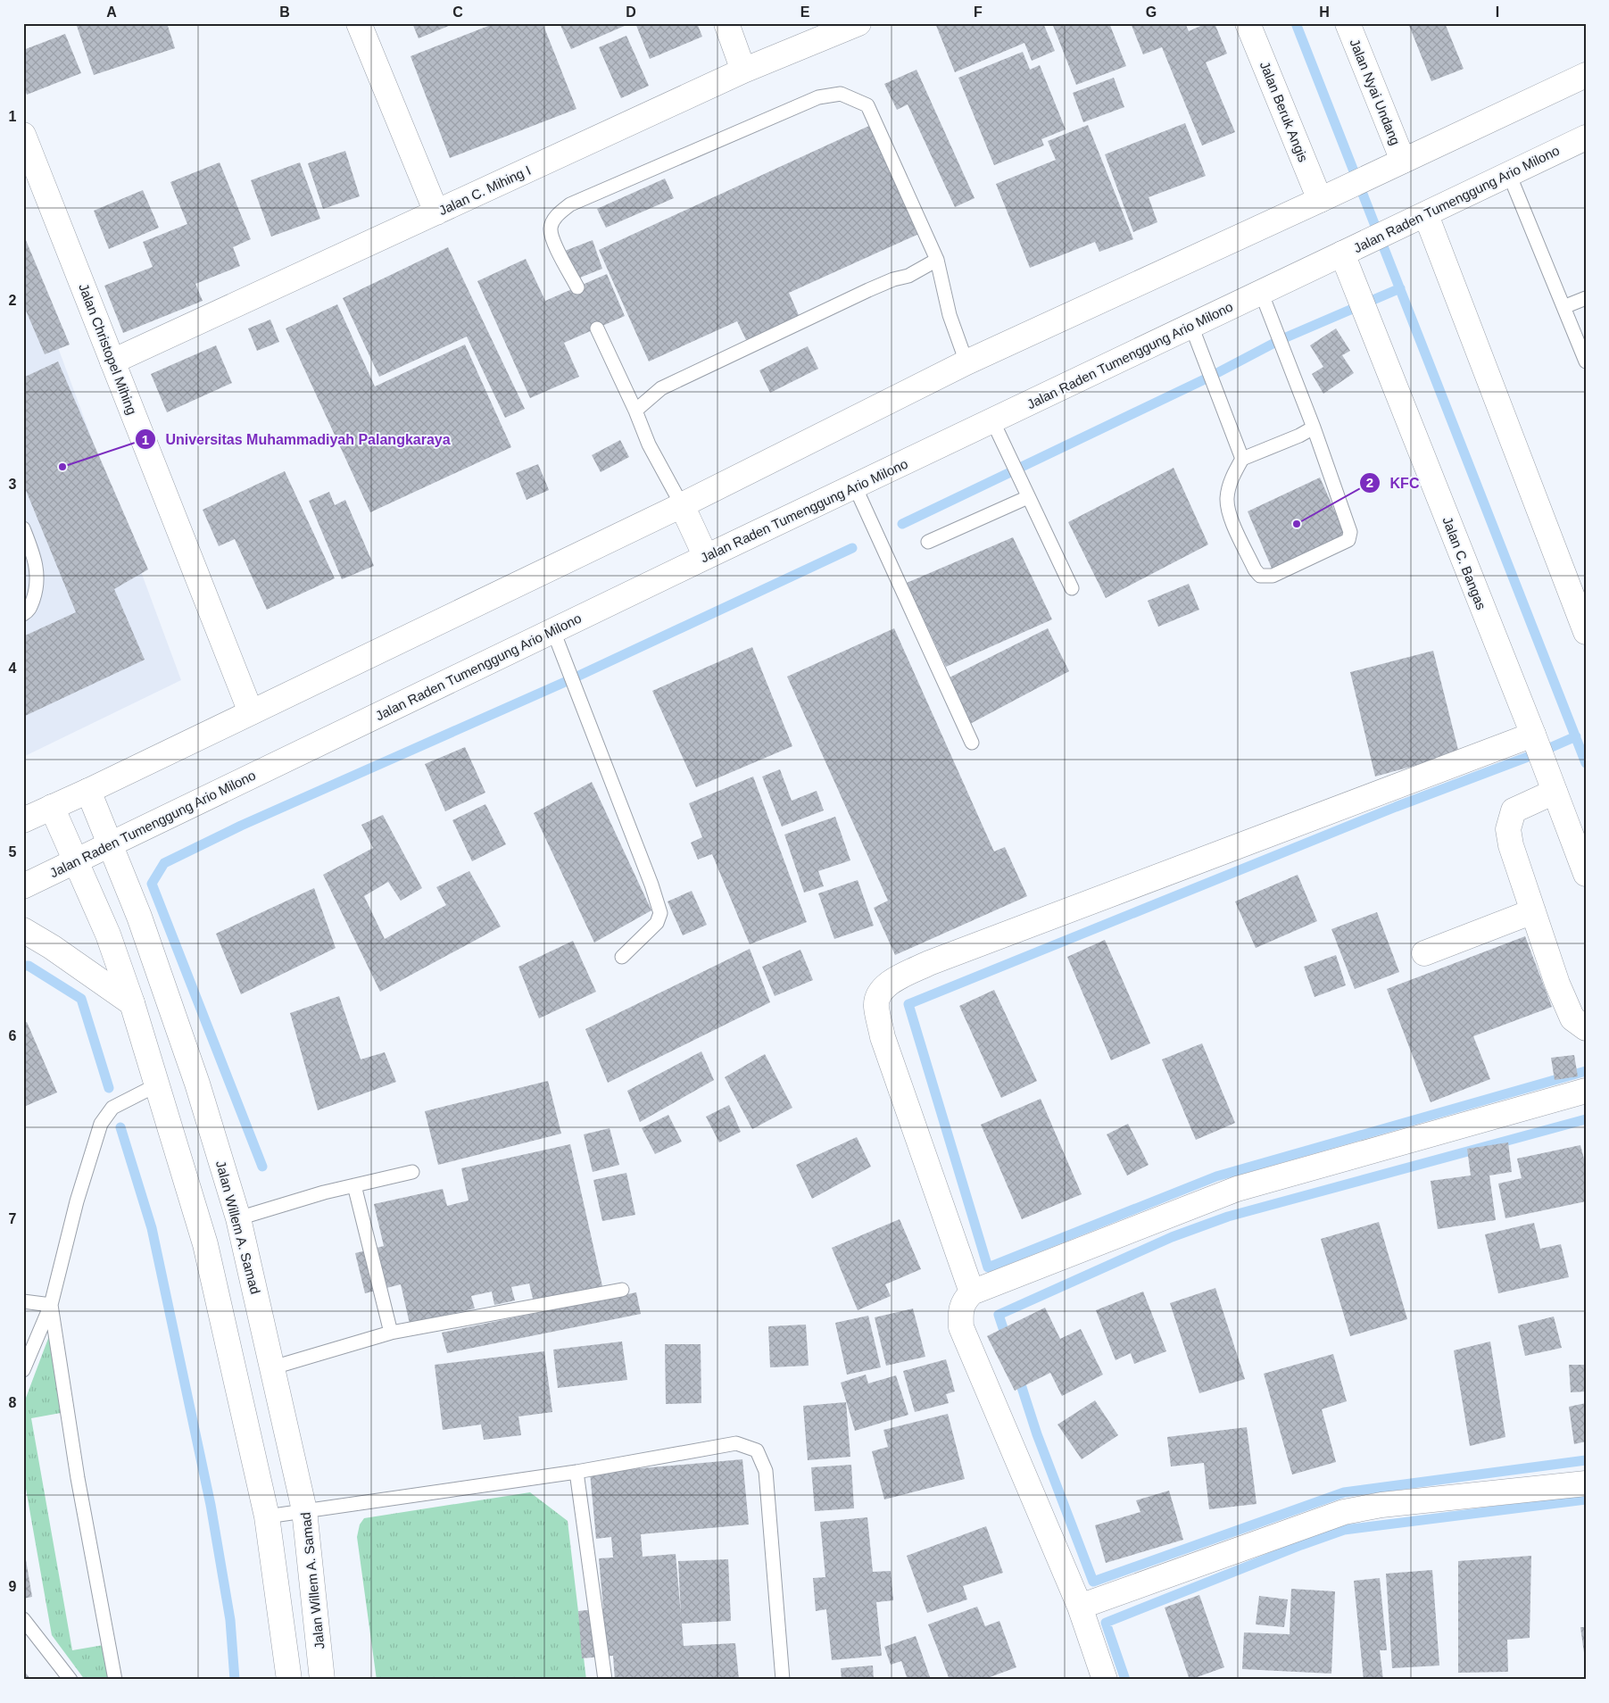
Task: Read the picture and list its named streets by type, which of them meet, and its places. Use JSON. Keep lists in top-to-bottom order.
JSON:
{
  "streets": {
    "main road": [
      "Jalan Nyai Undang",
      "Jalan Beruk Angis",
      "Jalan C. Mihing I",
      "Jalan Raden Tumenggung Ario Milono",
      "Jalan Christopel Mihing",
      "Jalan C. Bangas",
      "Jalan Willem A. Samad"
    ]
  },
  "crossings": [
    ["Jalan C. Mihing I", "Jalan Christopel Mihing"],
    ["Jalan Raden Tumenggung Ario Milono", "Jalan C. Bangas"],
    ["Jalan Raden Tumenggung Ario Milono", "Jalan Willem A. Samad"]
  ],
  "places": ["Universitas Muhammadiyah Palangkaraya", "KFC"],
  "grid": {
    "columns": [
      "A",
      "B",
      "C",
      "D",
      "E",
      "F",
      "G",
      "H",
      "I"
    ],
    "rows": [
      "1",
      "2",
      "3",
      "4",
      "5",
      "6",
      "7",
      "8",
      "9"
    ]
  }
}
